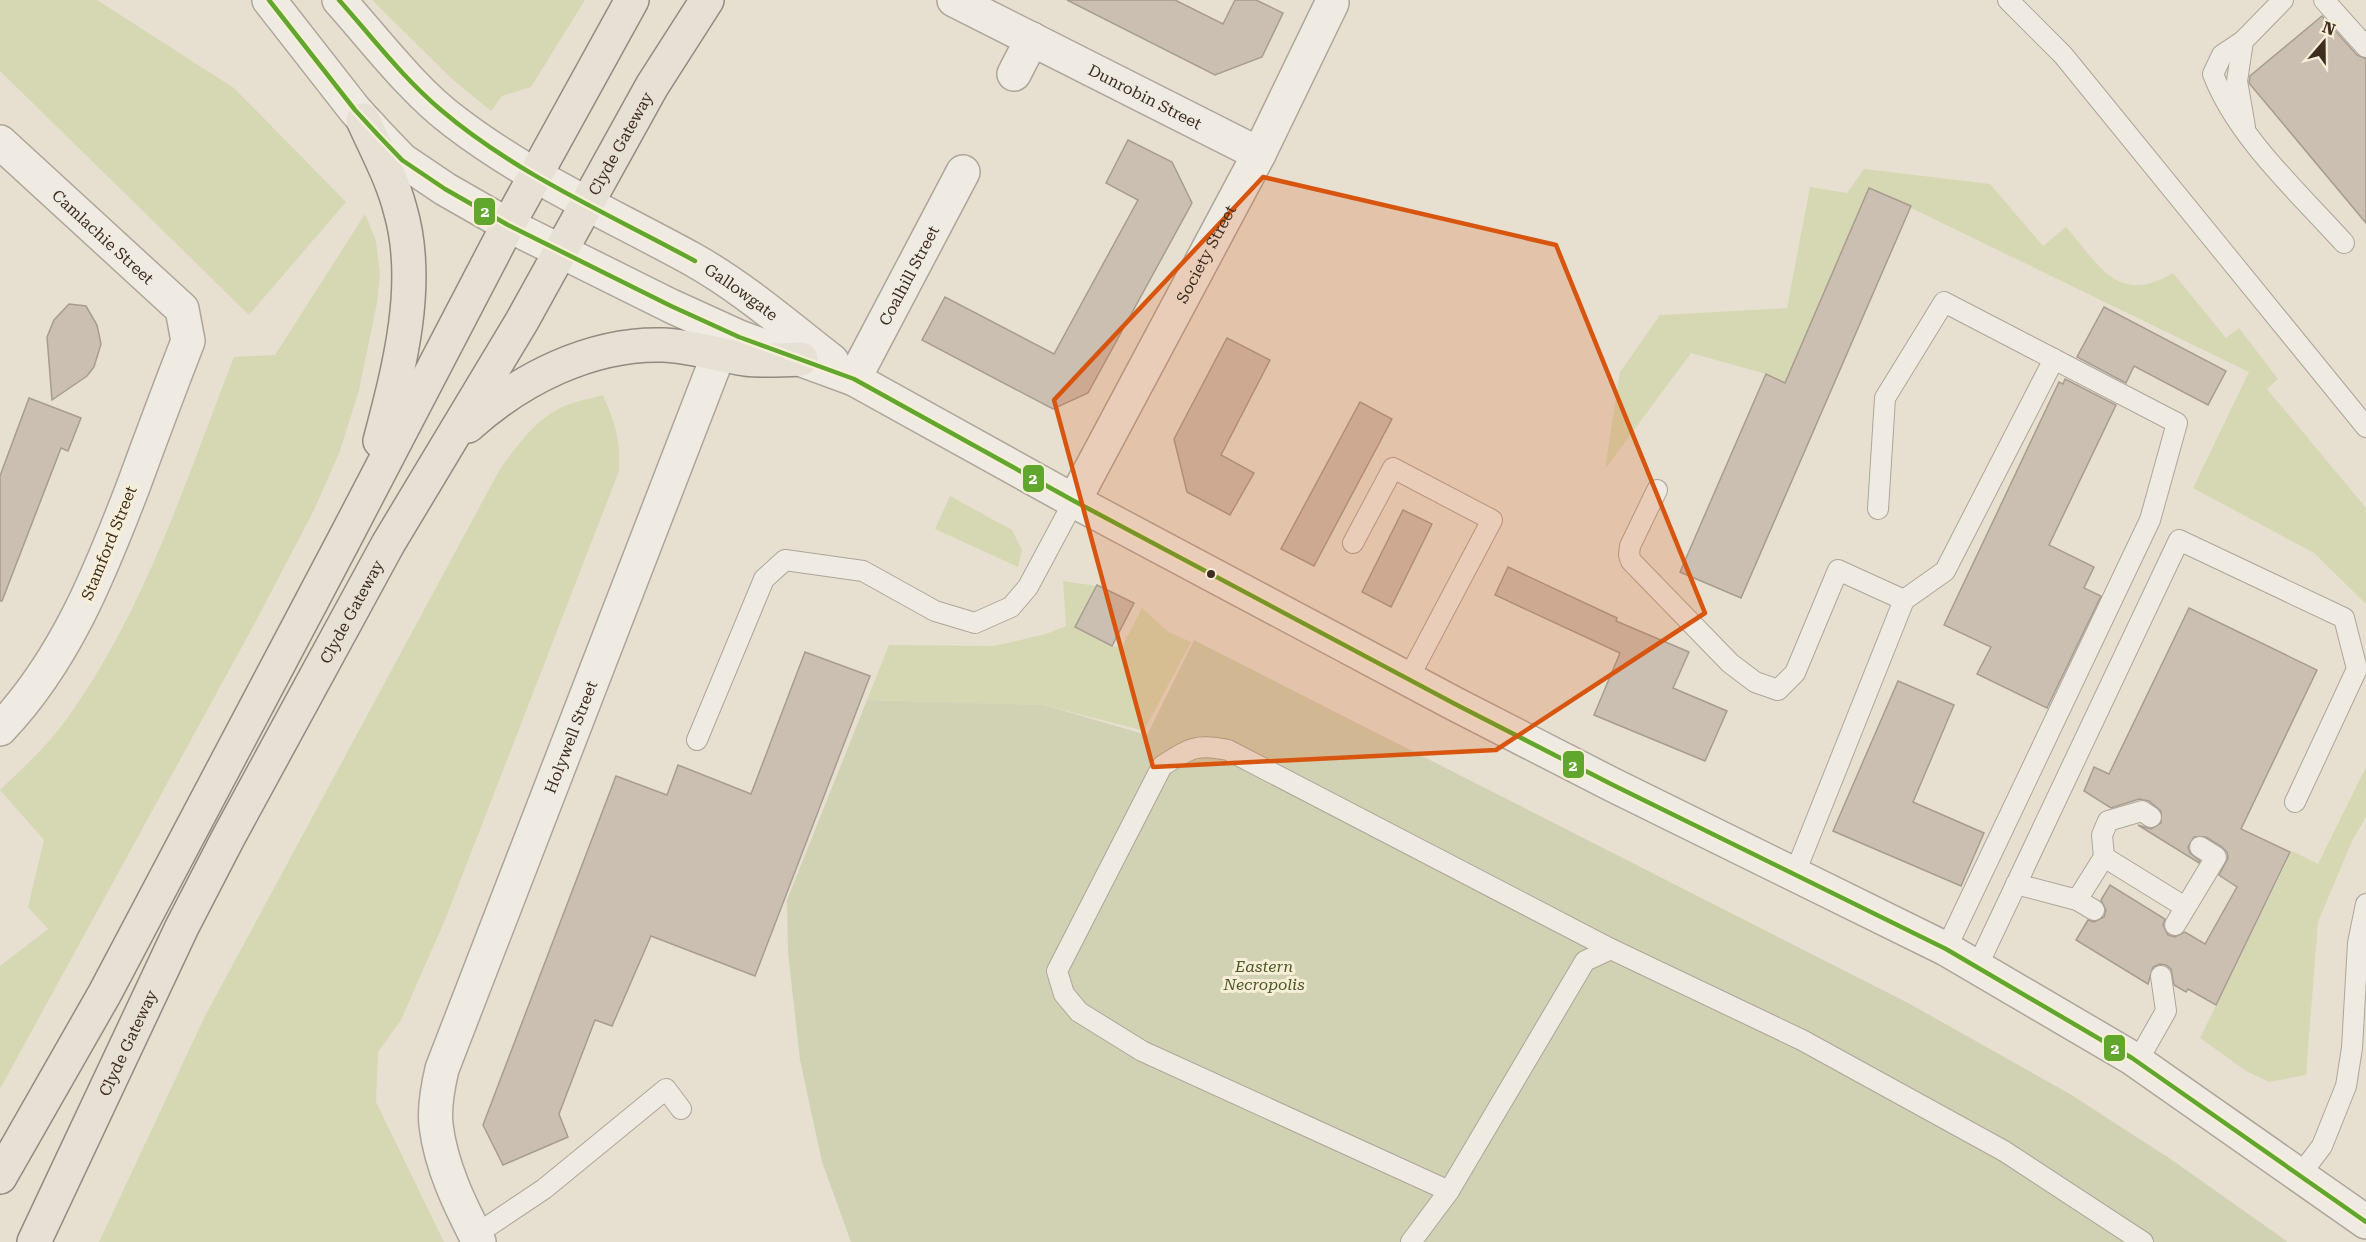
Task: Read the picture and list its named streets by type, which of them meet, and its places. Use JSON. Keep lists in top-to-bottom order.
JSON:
{
  "streets": {
    "main road": ["Clyde Gateway"],
    "street": [
      "Dunrobin Street",
      "Camlachie Street",
      "Society Street",
      "Coalhill Street",
      "Gallowgate",
      "Stamford Street",
      "Holywell Street"
    ]
  },
  "crossings": [
    ["Dunrobin Street", "Society Street"],
    ["Clyde Gateway", "Gallowgate"],
    ["Camlachie Street", "Stamford Street"],
    ["Society Street", "Gallowgate"],
    ["Coalhill Street", "Gallowgate"]
  ],
  "parks": ["Eastern Necropolis"],
  "lines": ["transit line 2"],
  "north": "top"
}
